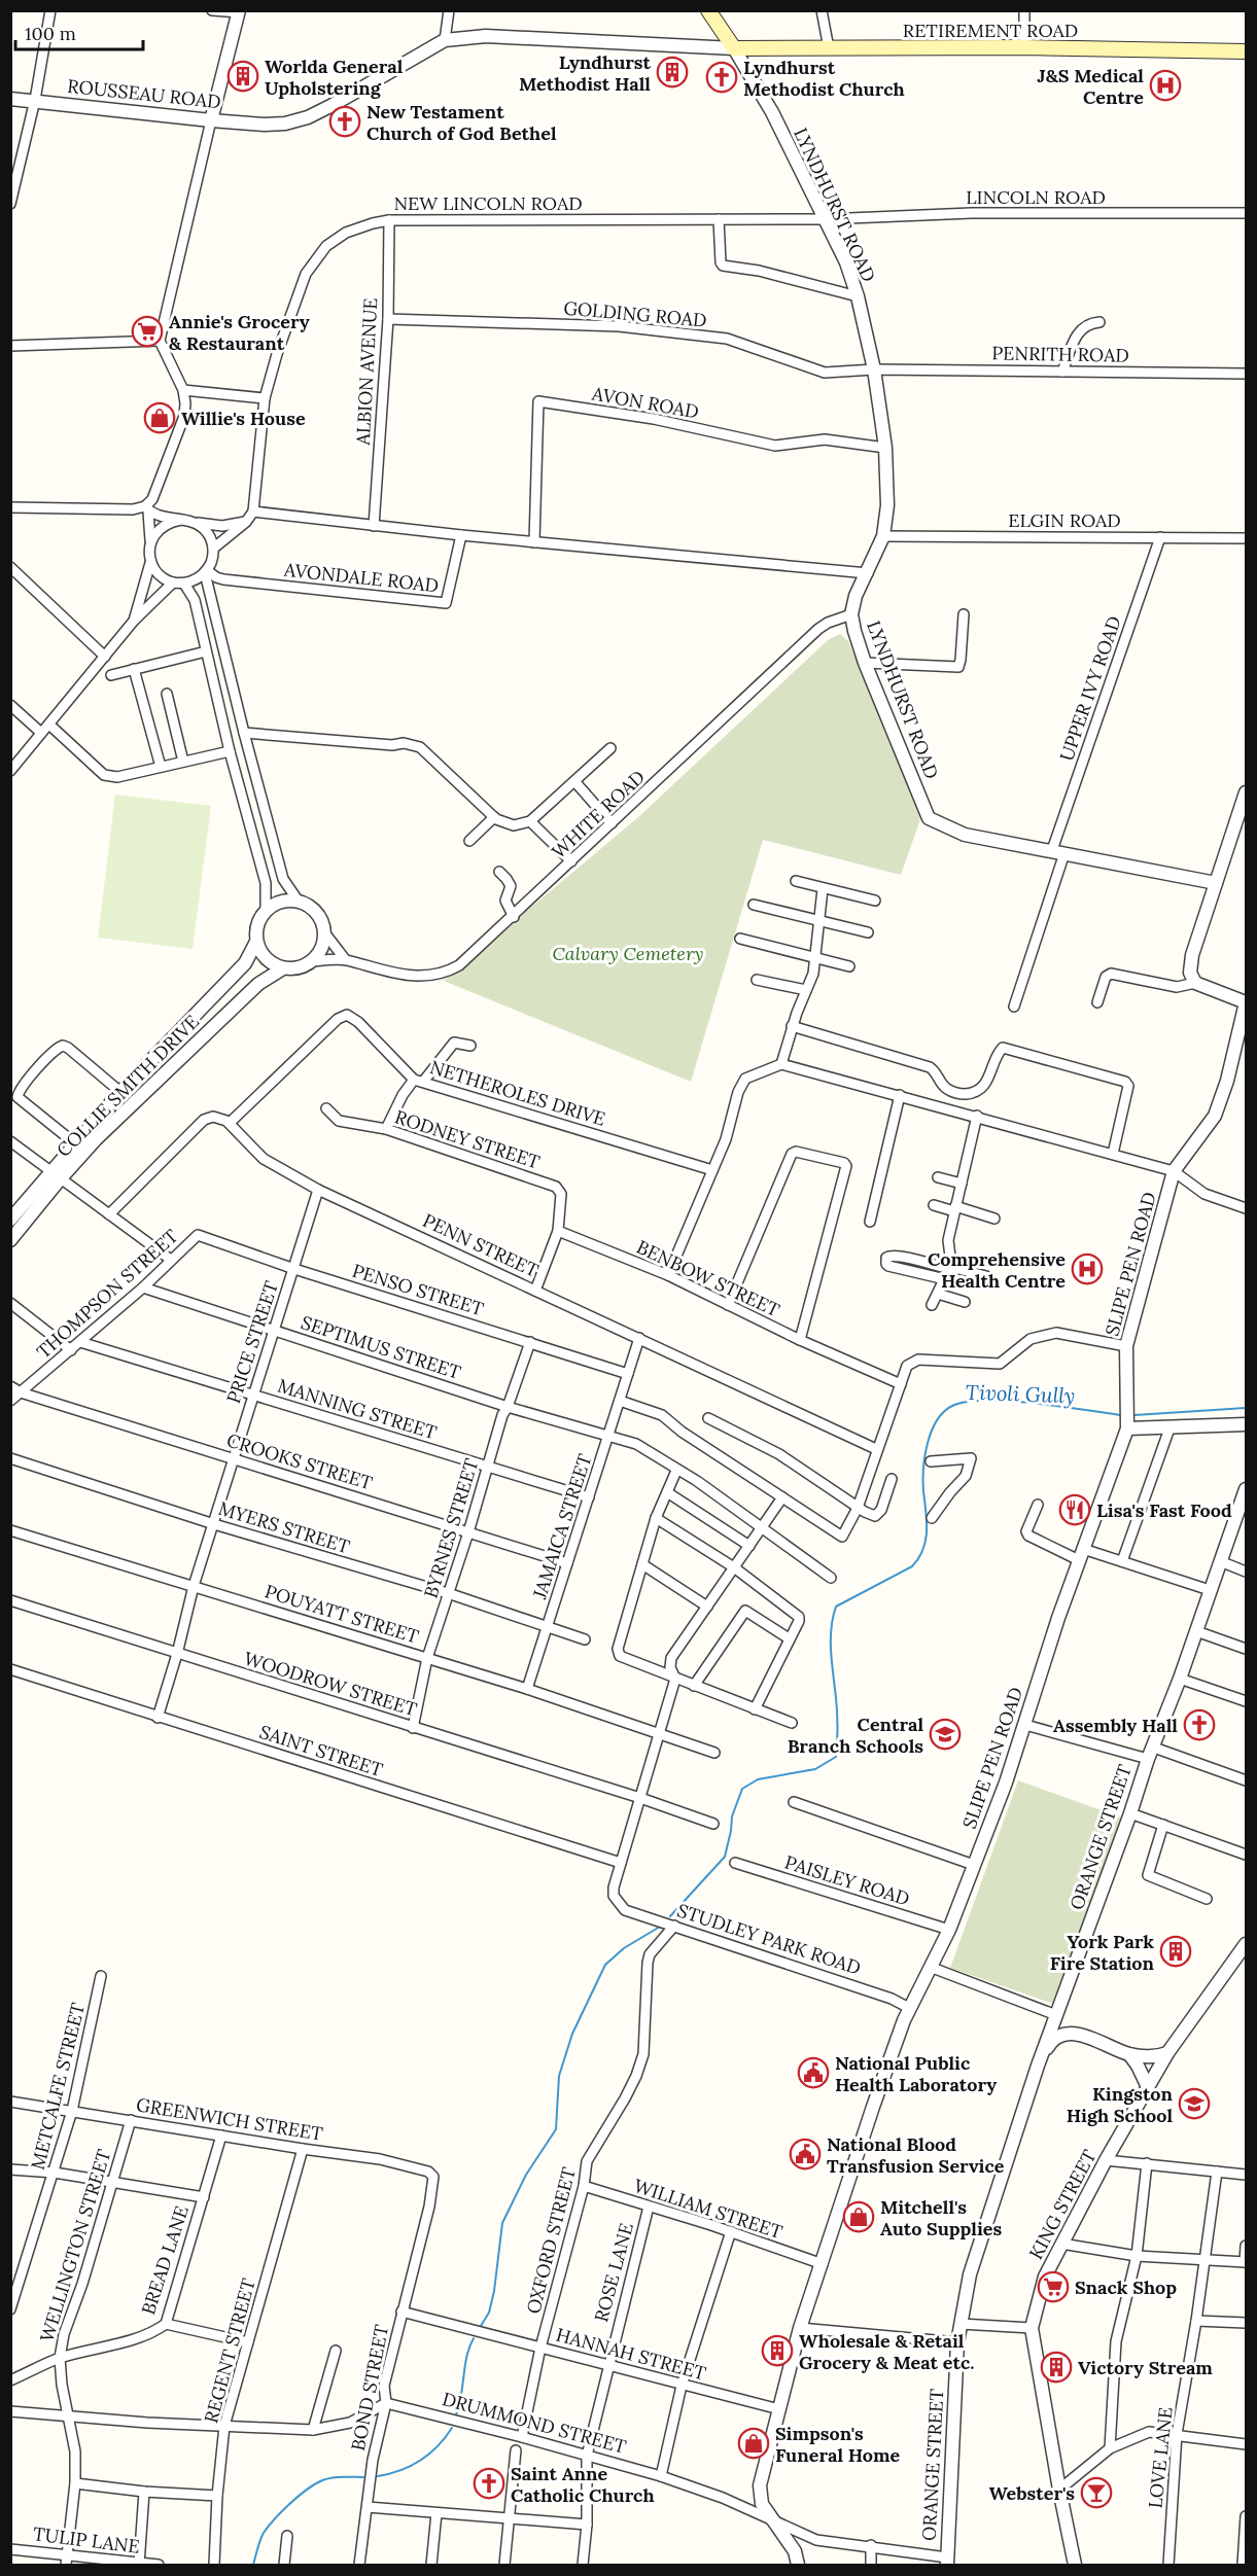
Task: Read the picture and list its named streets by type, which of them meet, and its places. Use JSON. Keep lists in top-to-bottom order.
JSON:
{
  "streets": {
    "main road": ["RETIREMENT ROAD", "LYNDHURST ROAD"],
    "street": [
      "ROUSSEAU ROAD",
      "LINCOLN ROAD",
      "NEW LINCOLN ROAD",
      "GOLDING ROAD",
      "PENRITH ROAD",
      "ALBION AVENUE",
      "AVON ROAD",
      "ELGIN ROAD",
      "AVONDALE ROAD",
      "UPPER IVY ROAD",
      "WHITE ROAD",
      "COLLIE SMITH DRIVE",
      "NETHEROLES DRIVE",
      "RODNEY STREET",
      "PENN STREET",
      "SLIPE PEN ROAD",
      "BENBOW STREET",
      "PENSO STREET",
      "THOMPSON STREET",
      "PRICE STREET",
      "SEPTIMUS STREET",
      "MANNING STREET",
      "CROOKS STREET",
      "JAMAICA STREET",
      "MYERS STREET",
      "BYRNES STREET",
      "POUYATT STREET",
      "WOODROW STREET",
      "SAINT STREET",
      "ORANGE STREET",
      "PAISLEY ROAD",
      "STUDLEY PARK ROAD",
      "METCALFE STREET",
      "GREENWICH STREET",
      "KING STREET",
      "WILLIAM STREET",
      "OXFORD STREET",
      "WELLINGTON STREET",
      "BREAD LANE",
      "ROSE LANE",
      "REGENT STREET",
      "HANNAH STREET",
      "BOND STREET",
      "DRUMMOND STREET",
      "LOVE LANE",
      "TULIP LANE"
    ]
  },
  "crossings": [
    ["RETIREMENT ROAD", "ROUSSEAU ROAD"],
    ["RETIREMENT ROAD", "LYNDHURST ROAD"],
    ["ROUSSEAU ROAD", "LYNDHURST ROAD"],
    ["LINCOLN ROAD", "NEW LINCOLN ROAD"],
    ["LINCOLN ROAD", "LYNDHURST ROAD"],
    ["NEW LINCOLN ROAD", "LYNDHURST ROAD"],
    ["NEW LINCOLN ROAD", "ALBION AVENUE"],
    ["LYNDHURST ROAD", "GOLDING ROAD"],
    ["LYNDHURST ROAD", "PENRITH ROAD"],
    ["LYNDHURST ROAD", "AVON ROAD"],
    ["LYNDHURST ROAD", "ELGIN ROAD"],
    ["LYNDHURST ROAD", "UPPER IVY ROAD"],
    ["LYNDHURST ROAD", "WHITE ROAD"],
    ["GOLDING ROAD", "PENRITH ROAD"],
    ["GOLDING ROAD", "ALBION AVENUE"],
    ["ELGIN ROAD", "UPPER IVY ROAD"],
    ["WHITE ROAD", "COLLIE SMITH DRIVE"],
    ["NETHEROLES DRIVE", "PENN STREET"],
    ["RODNEY STREET", "BENBOW STREET"],
    ["PENN STREET", "PRICE STREET"],
    ["PENN STREET", "JAMAICA STREET"],
    ["SLIPE PEN ROAD", "PAISLEY ROAD"],
    ["SLIPE PEN ROAD", "STUDLEY PARK ROAD"],
    ["SLIPE PEN ROAD", "WILLIAM STREET"],
    ["SLIPE PEN ROAD", "HANNAH STREET"],
    ["SLIPE PEN ROAD", "DRUMMOND STREET"],
    ["PENSO STREET", "THOMPSON STREET"],
    ["PENSO STREET", "PRICE STREET"],
    ["PENSO STREET", "JAMAICA STREET"],
    ["PENSO STREET", "BYRNES STREET"],
    ["THOMPSON STREET", "SEPTIMUS STREET"],
    ["THOMPSON STREET", "MANNING STREET"],
    ["THOMPSON STREET", "CROOKS STREET"],
    ["PRICE STREET", "SEPTIMUS STREET"],
    ["PRICE STREET", "MANNING STREET"],
    ["PRICE STREET", "CROOKS STREET"],
    ["PRICE STREET", "MYERS STREET"],
    ["PRICE STREET", "POUYATT STREET"],
    ["PRICE STREET", "WOODROW STREET"],
    ["PRICE STREET", "SAINT STREET"],
    ["SEPTIMUS STREET", "JAMAICA STREET"],
    ["SEPTIMUS STREET", "BYRNES STREET"],
    ["MANNING STREET", "JAMAICA STREET"],
    ["MANNING STREET", "BYRNES STREET"],
    ["CROOKS STREET", "JAMAICA STREET"],
    ["CROOKS STREET", "BYRNES STREET"],
    ["JAMAICA STREET", "MYERS STREET"],
    ["JAMAICA STREET", "POUYATT STREET"],
    ["MYERS STREET", "BYRNES STREET"],
    ["BYRNES STREET", "POUYATT STREET"],
    ["BYRNES STREET", "WOODROW STREET"],
    ["SAINT STREET", "STUDLEY PARK ROAD"],
    ["ORANGE STREET", "DRUMMOND STREET"],
    ["STUDLEY PARK ROAD", "OXFORD STREET"],
    ["METCALFE STREET", "GREENWICH STREET"],
    ["GREENWICH STREET", "WELLINGTON STREET"],
    ["GREENWICH STREET", "BREAD LANE"],
    ["GREENWICH STREET", "REGENT STREET"],
    ["GREENWICH STREET", "BOND STREET"],
    ["WILLIAM STREET", "OXFORD STREET"],
    ["WILLIAM STREET", "ROSE LANE"],
    ["OXFORD STREET", "HANNAH STREET"],
    ["OXFORD STREET", "DRUMMOND STREET"],
    ["WELLINGTON STREET", "BREAD LANE"],
    ["WELLINGTON STREET", "TULIP LANE"],
    ["ROSE LANE", "HANNAH STREET"],
    ["ROSE LANE", "DRUMMOND STREET"],
    ["HANNAH STREET", "BOND STREET"],
    ["BOND STREET", "DRUMMOND STREET"]
  ],
  "water": ["Tivoli Gully"],
  "parks": ["Calvary Cemetery"],
  "places": {
    "building": [
      "Lyndhurst Methodist Hall",
      "Worlda General Upholstering",
      "York Park Fire Station",
      "Wholesale & Retail Grocery & Meat etc.",
      "Victory Stream"
    ],
    "church": [
      "Lyndhurst Methodist Church",
      "New Testament Church of God Bethel",
      "Assembly Hall",
      "Saint Anne Catholic Church"
    ],
    "hospital": ["J&S Medical Centre", "Comprehensive Health Centre"],
    "supermarket": ["Annie's Grocery & Restaurant", "Snack Shop"],
    "shop": ["Willie's House", "Mitchell's Auto Supplies", "Simpson's Funeral Home"],
    "restaurant": ["Lisa's Fast Food"],
    "school or university": ["Central Branch Schools", "Kingston High School"],
    "public building": ["National Public Health Laboratory", "National Blood Transfusion Service"],
    "bar": ["Webster's"]
  },
  "scale_bar": "100 m"
}
